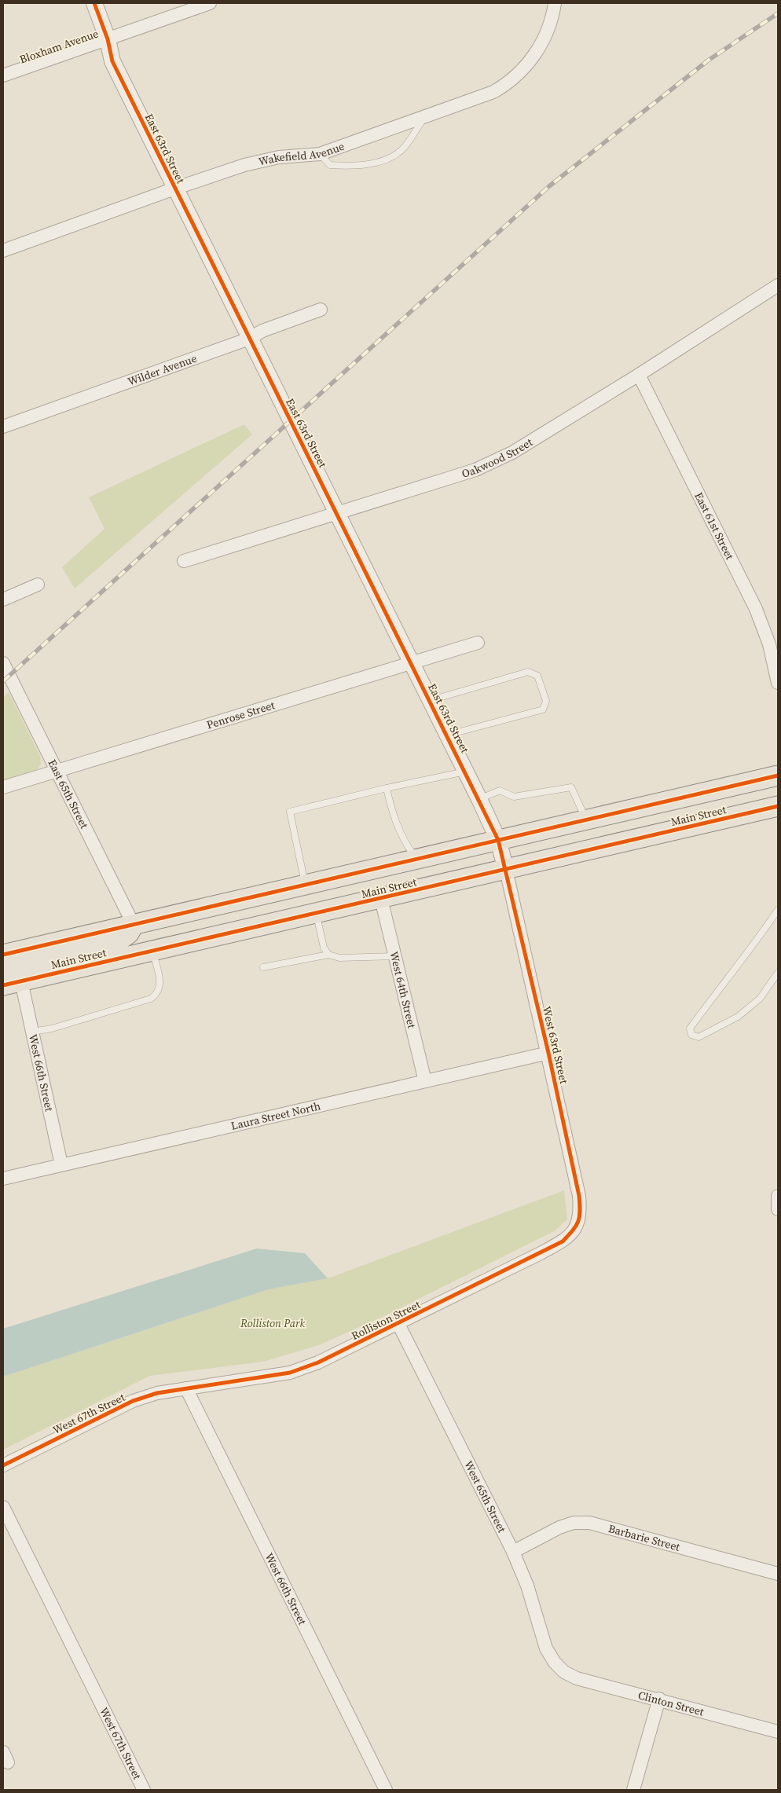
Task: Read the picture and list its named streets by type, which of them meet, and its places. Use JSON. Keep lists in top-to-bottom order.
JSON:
{
  "streets": {
    "main road": ["Main Street"],
    "street": [
      "Bloxham Avenue",
      "East 63rd Street",
      "Wakefield Avenue",
      "Wilder Avenue",
      "Oakwood Street",
      "East 61st Street",
      "Penrose Street",
      "East 65th Street",
      "West 64th Street",
      "West 63rd Street",
      "West 66th Street",
      "Laura Street North",
      "Rolliston Street",
      "West 67th Street",
      "West 65th Street",
      "Barbarie Street",
      "Clinton Street"
    ]
  },
  "crossings": [
    ["Bloxham Avenue", "East 63rd Street"],
    ["East 63rd Street", "Wakefield Avenue"],
    ["East 63rd Street", "Wilder Avenue"],
    ["East 63rd Street", "Oakwood Street"],
    ["East 63rd Street", "Penrose Street"],
    ["East 63rd Street", "Main Street"],
    ["East 63rd Street", "West 63rd Street"],
    ["Oakwood Street", "East 61st Street"],
    ["Penrose Street", "East 65th Street"],
    ["East 65th Street", "Main Street"],
    ["Main Street", "West 64th Street"],
    ["Main Street", "West 63rd Street"],
    ["Main Street", "West 66th Street"],
    ["West 64th Street", "Laura Street North"],
    ["West 63rd Street", "Laura Street North"],
    ["West 63rd Street", "Rolliston Street"],
    ["West 66th Street", "Laura Street North"],
    ["West 66th Street", "Rolliston Street"],
    ["West 66th Street", "West 67th Street"],
    ["Rolliston Street", "West 67th Street"],
    ["Rolliston Street", "West 65th Street"],
    ["West 65th Street", "Barbarie Street"],
    ["West 65th Street", "Clinton Street"]
  ],
  "parks": ["Rolliston Park"]
}
